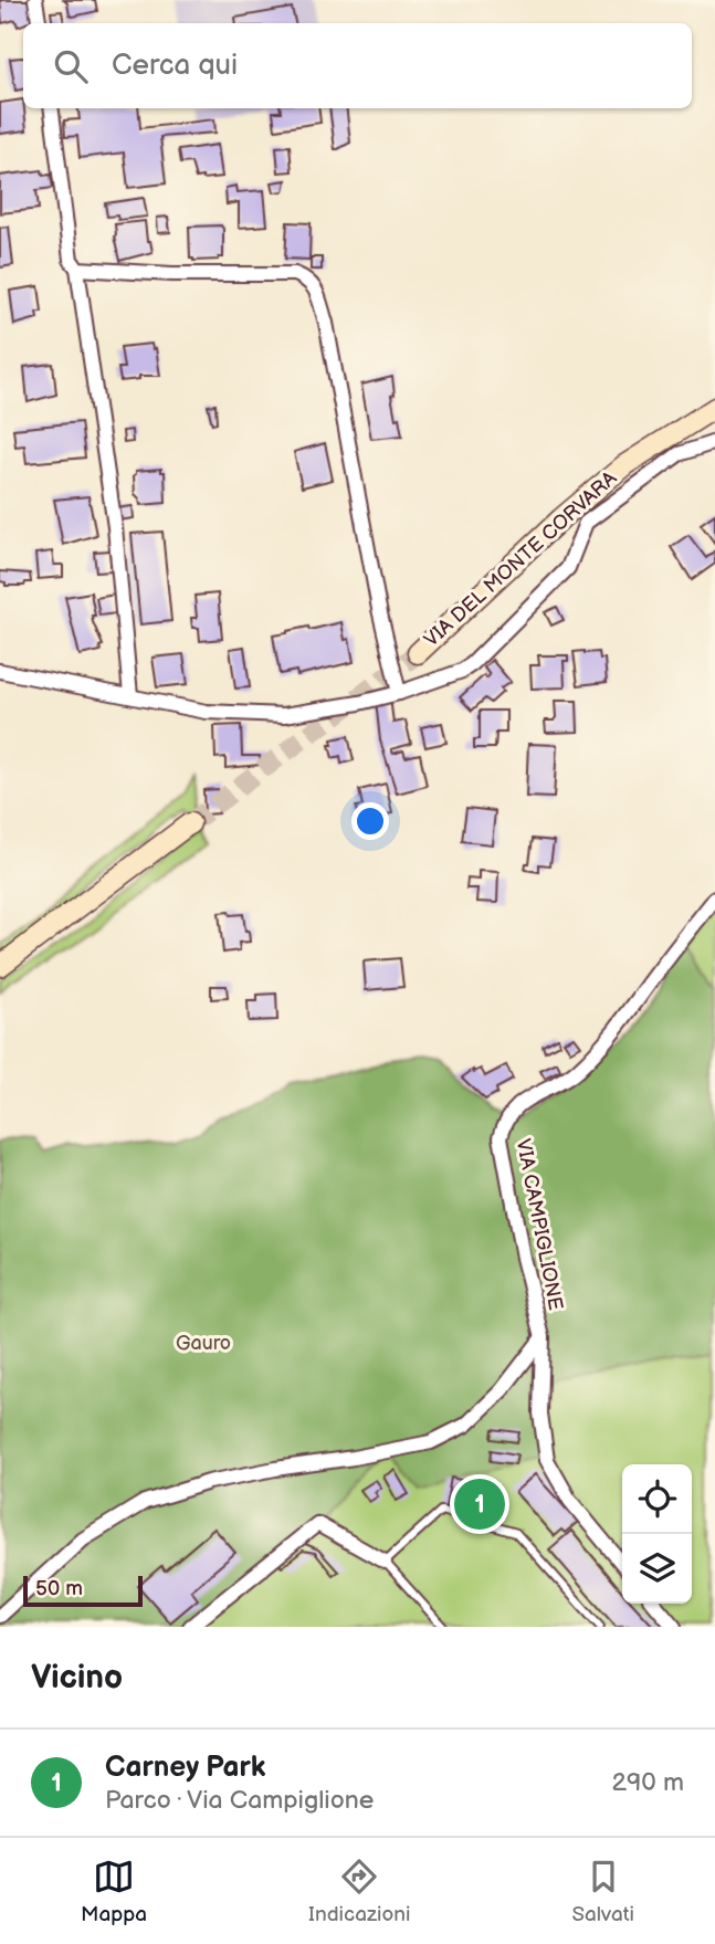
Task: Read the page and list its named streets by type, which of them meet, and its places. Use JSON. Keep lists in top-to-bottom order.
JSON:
{
  "streets": {
    "main road": ["VIA DEL MONTE CORVARA"],
    "street": ["VIA CAMPIGLIONE"]
  },
  "parks": ["Gauro"],
  "scale_bar": "50 m",
  "page": {
    "search": "Cerca qui",
    "pins": "1",
    "scale": "50 m",
    "heading": "Vicino",
    "list": [
      {
        "mark": "1",
        "name": "Carney Park",
        "note": "Parco · Via Campiglione",
        "value": "290 m"
      }
    ],
    "nav": ["Mappa", "Indicazioni", "Salvati"]
  }
}
